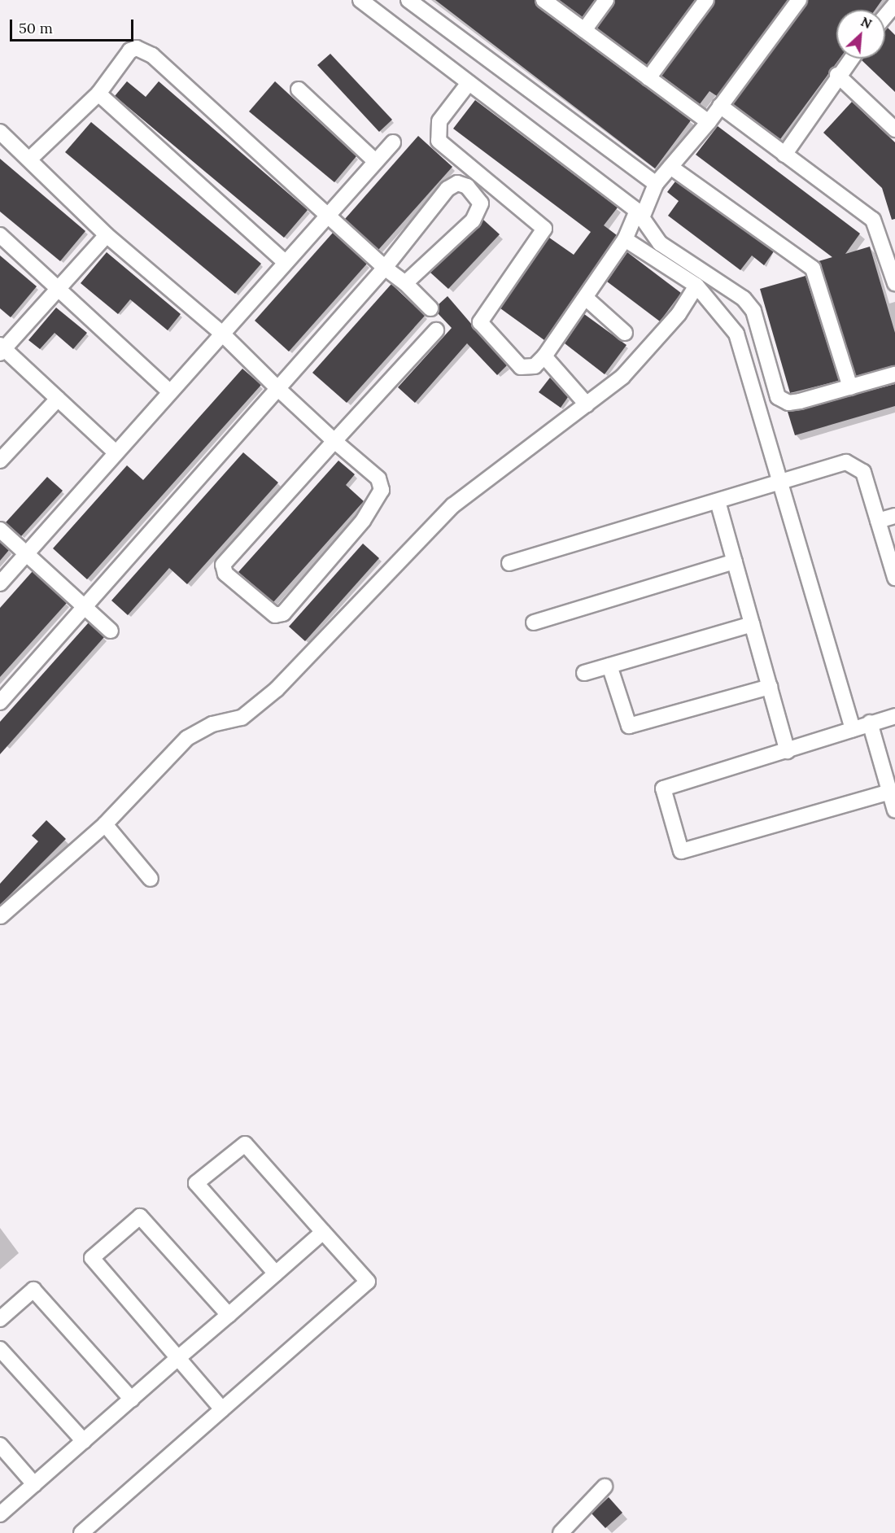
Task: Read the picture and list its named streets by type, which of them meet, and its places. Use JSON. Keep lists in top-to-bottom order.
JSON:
{
  "scale_bar": "50 m",
  "north": "top right"
}
